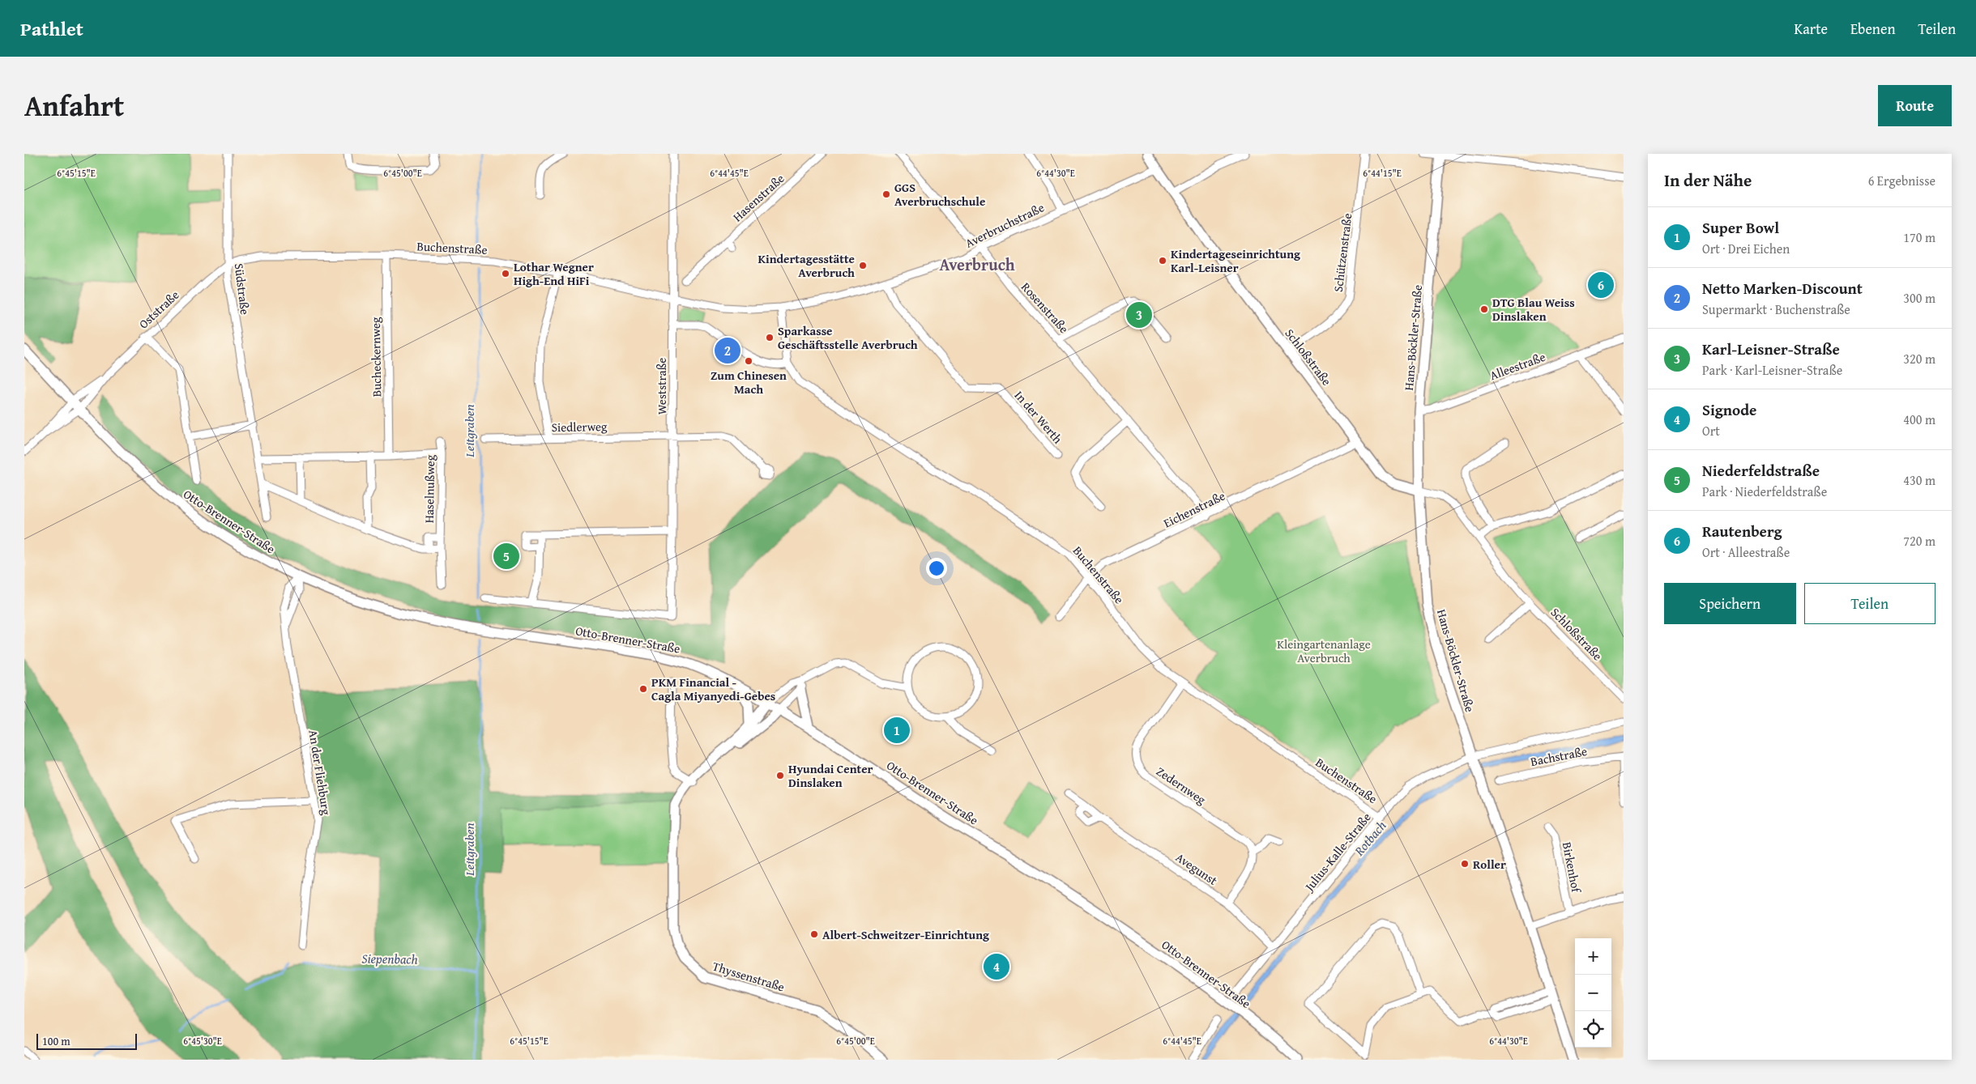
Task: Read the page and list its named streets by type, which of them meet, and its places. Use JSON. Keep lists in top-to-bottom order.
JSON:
{
  "streets": {
    "main road": [
      "Hans-Böckler-Straße",
      "Schloßstraße",
      "Otto-Brenner-Straße",
      "Thyssenstraße"
    ],
    "street": [
      "Hasenstraße",
      "Averbruchstraße",
      "Buchenstraße",
      "Schützenstraße",
      "Südstraße",
      "Rosenstraße",
      "Oststraße",
      "Bucheckernweg",
      "Alleestraße",
      "Weststraße",
      "In der Werth",
      "Siedlerweg",
      "Haselnußweg",
      "Eichenstraße",
      "Bachstraße",
      "An der Fliehburg",
      "Zedernweg",
      "Julius-Kalle-Straße",
      "Birkenhof",
      "Avegunst"
    ]
  },
  "crossings": [
    ["Averbruchstraße", "Buchenstraße"],
    ["Averbruchstraße", "Rosenstraße"],
    ["Averbruchstraße", "Schloßstraße"],
    ["Averbruchstraße", "Weststraße"],
    ["Averbruchstraße", "In der Werth"],
    ["Buchenstraße", "Südstraße"],
    ["Buchenstraße", "Oststraße"],
    ["Buchenstraße", "Bucheckernweg"],
    ["Buchenstraße", "Weststraße"],
    ["Buchenstraße", "Eichenstraße"],
    ["Buchenstraße", "Zedernweg"],
    ["Buchenstraße", "Julius-Kalle-Straße"],
    ["Schützenstraße", "Schloßstraße"],
    ["Südstraße", "Oststraße"],
    ["Rosenstraße", "Eichenstraße"],
    ["Oststraße", "Otto-Brenner-Straße"],
    ["Hans-Böckler-Straße", "Schloßstraße"],
    ["Hans-Böckler-Straße", "Alleestraße"],
    ["Hans-Böckler-Straße", "Julius-Kalle-Straße"],
    ["Schloßstraße", "Eichenstraße"],
    ["Weststraße", "Siedlerweg"],
    ["Otto-Brenner-Straße", "An der Fliehburg"],
    ["Otto-Brenner-Straße", "Thyssenstraße"],
    ["Julius-Kalle-Straße", "Avegunst"]
  ],
  "districts": ["Averbruch"],
  "water": ["Leitgraben", "Rotbach", "Siepenbach"],
  "parks": ["Kleingartenanlage Averbruch"],
  "places": [
    "GGS Averbruchschule",
    "Kindertageseinrichtung Karl-Leisner",
    "Kindertagesstätte Averbruch",
    "Lothar Wegner High-End HiFi",
    "DTG Blau Weiss Dinslaken",
    "Sparkasse Geschäftsstelle Averbruch",
    "Zum Chinesen Mach",
    "PKM Financial - Cagla Miyanyedi-Gebes",
    "Hyundai Center Dinslaken",
    "Roller",
    "Albert-Schweitzer-Einrichtung"
  ],
  "scale_bar": "100 m",
  "page": {
    "header": "Pathlet",
    "nav": ["Karte", "Ebenen", "Teilen"],
    "title": "Anfahrt",
    "buttons": [
      "Route",
      ["Speichern", "Teilen"]
    ],
    "heading": ["In der Nähe", "6 Ergebnisse"],
    "list": [
      {
        "mark": "1",
        "name": "Super Bowl",
        "note": "Ort · Drei Eichen",
        "value": "170 m"
      },
      {
        "mark": "2",
        "name": "Netto Marken-Discount",
        "note": "Supermarkt · Buchenstraße",
        "value": "300 m"
      },
      {
        "mark": "3",
        "name": "Karl-Leisner-Straße",
        "note": "Park · Karl-Leisner-Straße",
        "value": "320 m"
      },
      {
        "mark": "4",
        "name": "Signode",
        "note": "Ort",
        "value": "400 m"
      },
      {
        "mark": "5",
        "name": "Niederfeldstraße",
        "note": "Park · Niederfeldstraße",
        "value": "430 m"
      },
      {
        "mark": "6",
        "name": "Rautenberg",
        "note": "Ort · Alleestraße",
        "value": "720 m"
      }
    ],
    "pins": [
      "6",
      "3",
      "2",
      "5",
      "1",
      "4"
    ],
    "map_buttons": ["+", "−"],
    "scale": "100 m"
  },
  "coordinates": [
    "6°45'15\"E",
    "6°45'00\"E",
    "6°44'45\"E",
    "6°44'30\"E",
    "6°44'15\"E",
    "6°45'30\"E"
  ]
}
